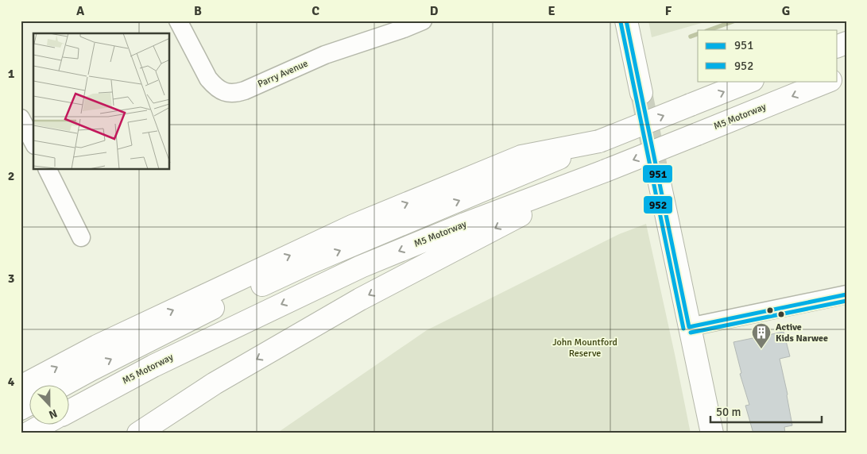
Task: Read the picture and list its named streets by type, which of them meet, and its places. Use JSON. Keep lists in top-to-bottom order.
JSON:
{
  "streets": {
    "main road": ["M5 Motorway"],
    "street": ["Parry Avenue"]
  },
  "parks": ["John Mountford Reserve"],
  "places": {
    "building": ["Active Kids Narwee"]
  },
  "lines": ["transit line 951", "transit line 952"],
  "legend": ["951", "952"],
  "scale_bar": "50 m",
  "north": "bottom",
  "grid": {
    "columns": [
      "A",
      "B",
      "C",
      "D",
      "E",
      "F",
      "G"
    ],
    "rows": [
      "1",
      "2",
      "3",
      "4"
    ]
  }
}
